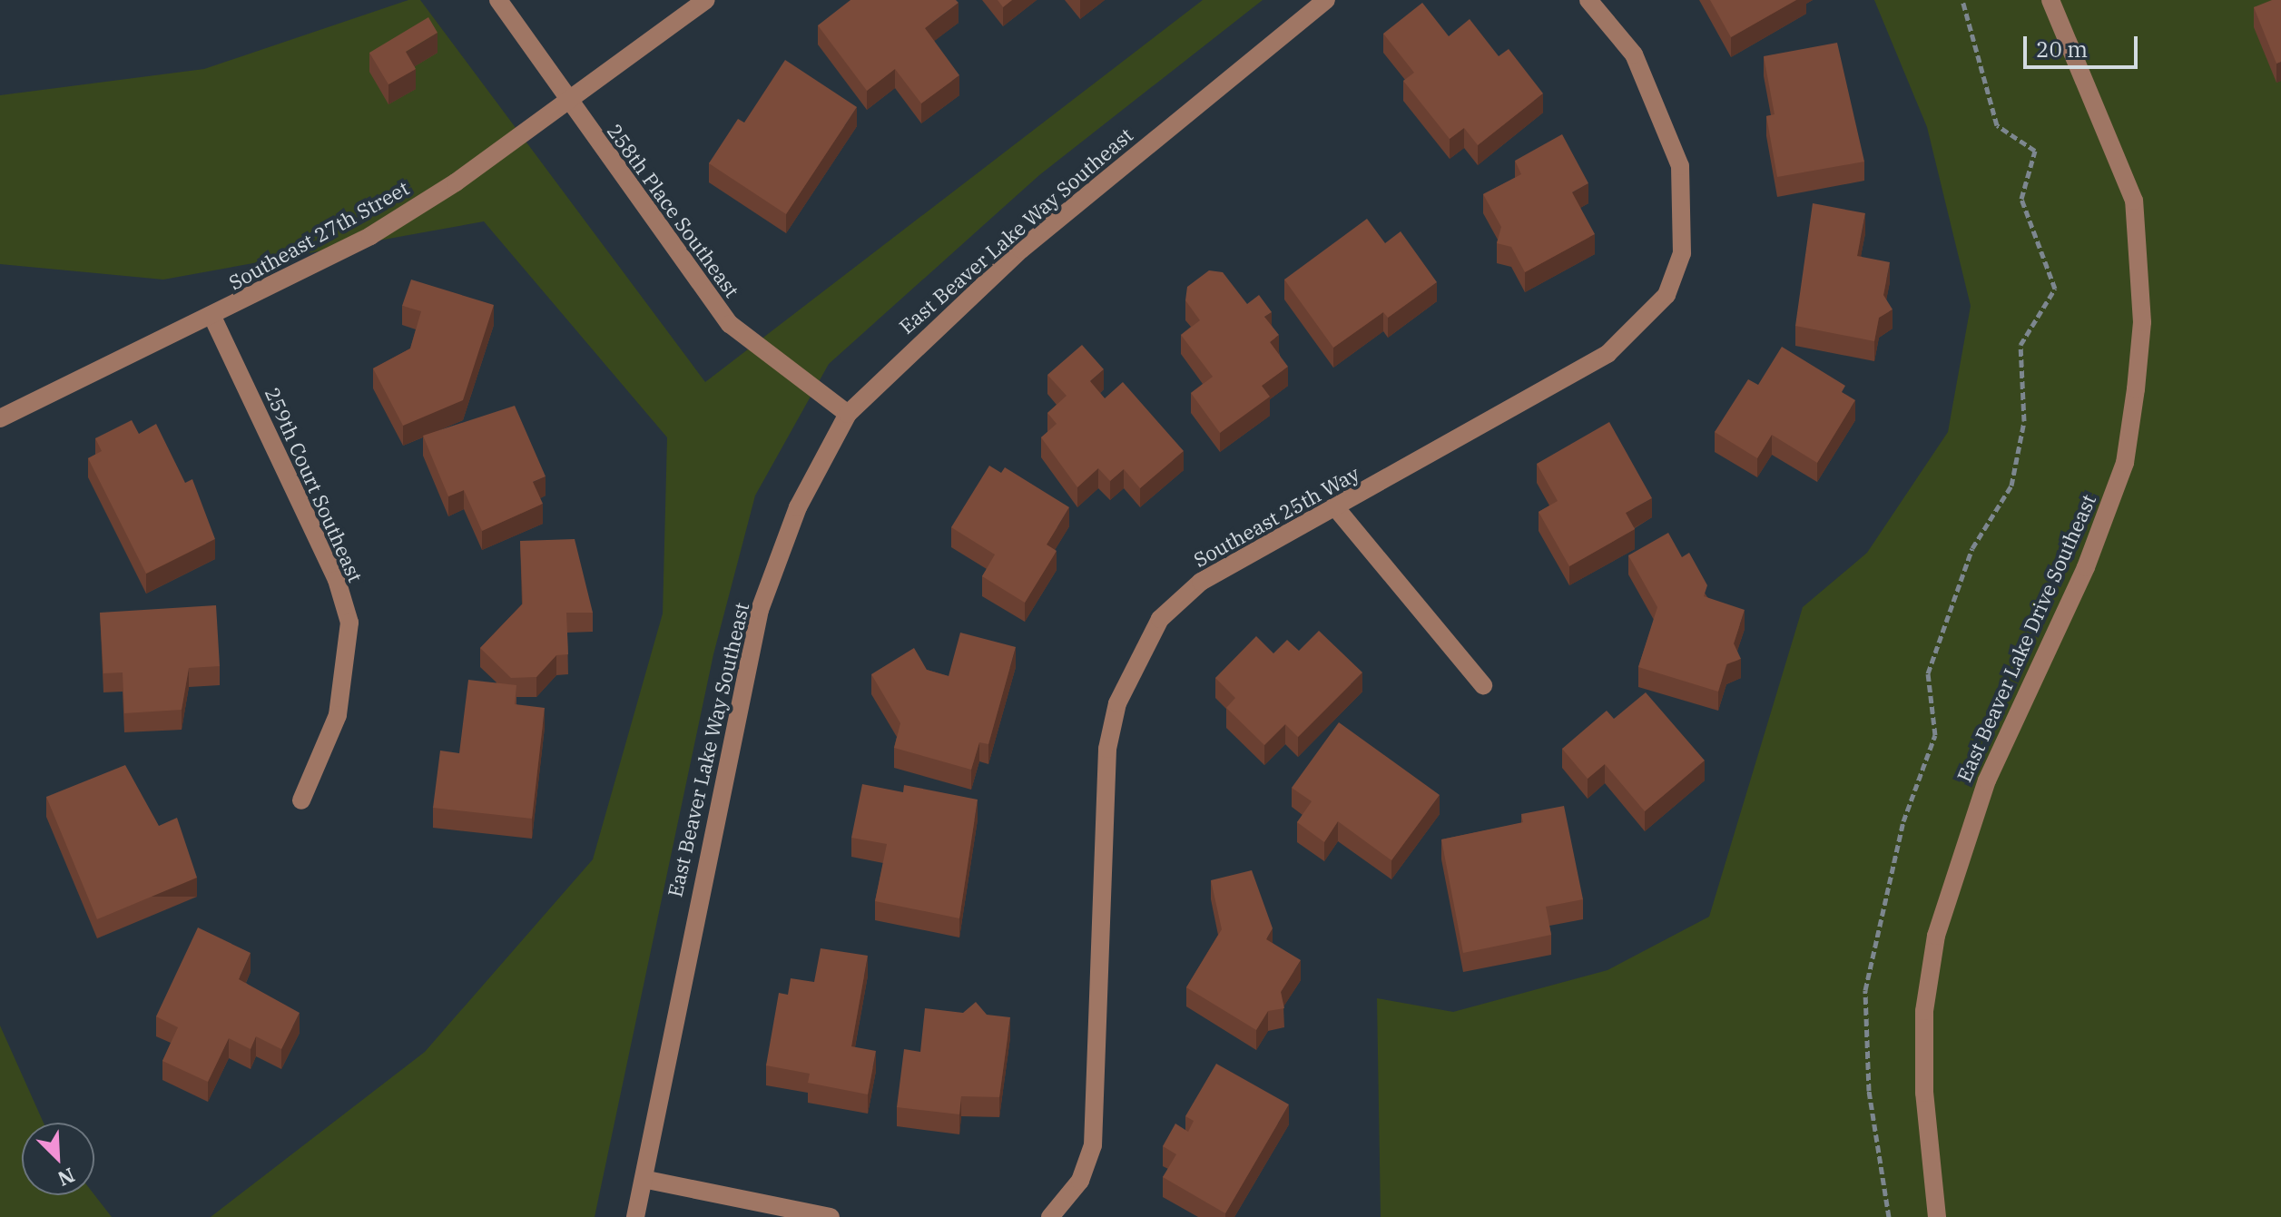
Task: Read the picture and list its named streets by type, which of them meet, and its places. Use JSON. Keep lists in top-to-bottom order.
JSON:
{
  "streets": {
    "street": [
      "258th Place Southeast",
      "East Beaver Lake Way Southeast",
      "Southeast 27th Street",
      "259th Court Southeast",
      "Southeast 25th Way",
      "East Beaver Lake Drive Southeast"
    ]
  },
  "crossings": [
    ["258th Place Southeast", "East Beaver Lake Way Southeast"],
    ["258th Place Southeast", "Southeast 27th Street"],
    ["Southeast 27th Street", "259th Court Southeast"]
  ],
  "scale_bar": "20 m",
  "north": "bottom right"
}
